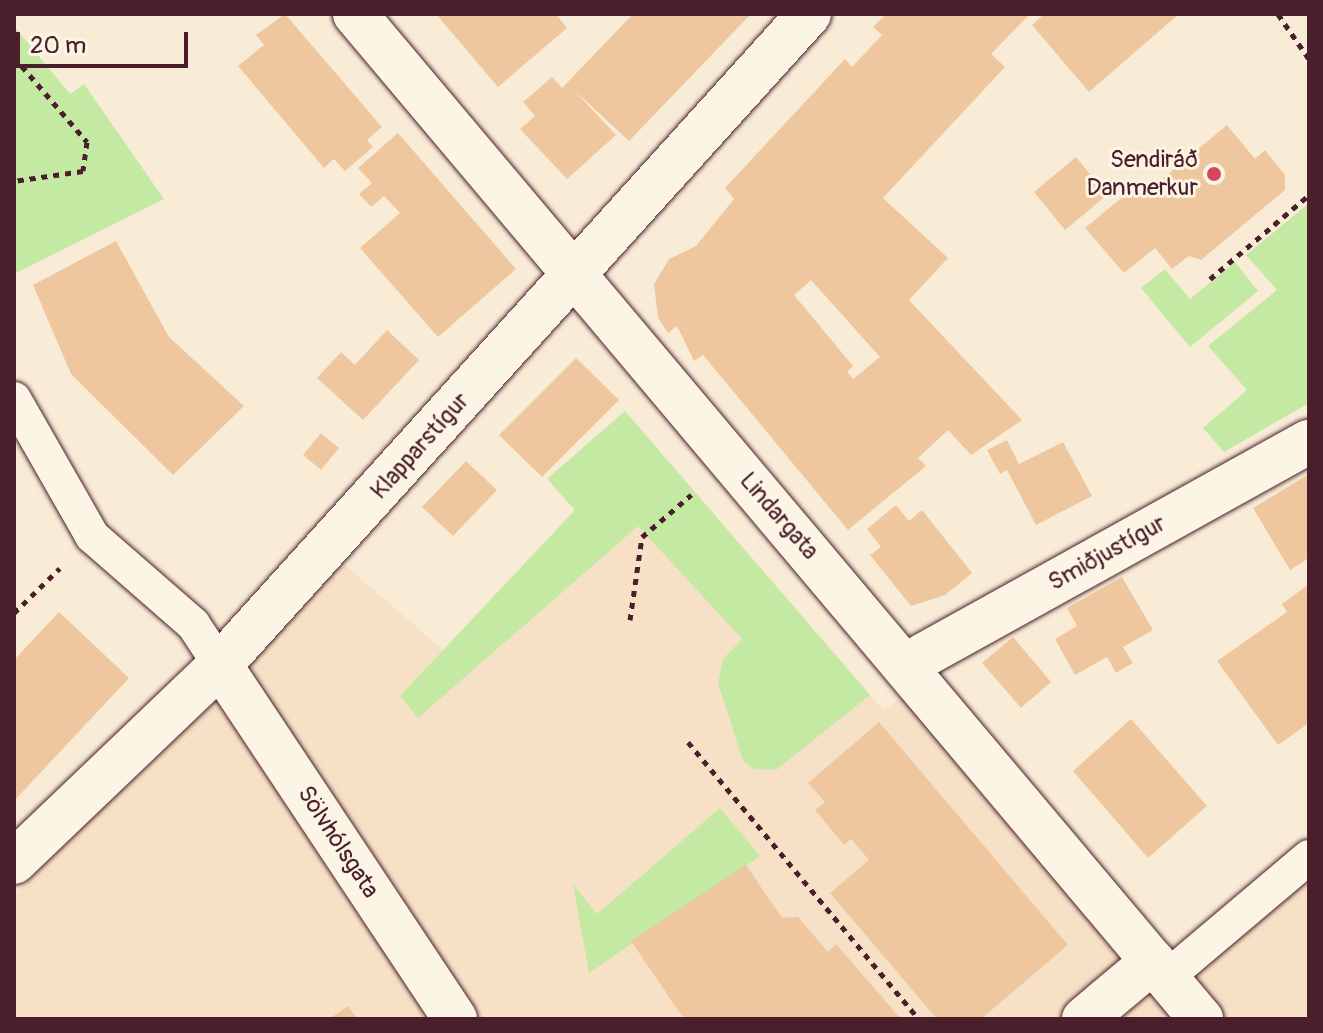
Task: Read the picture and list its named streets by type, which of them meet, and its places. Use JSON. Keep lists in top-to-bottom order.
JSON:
{
  "streets": {
    "street": [
      "Klapparstígur",
      "Lindargata",
      "Smiðjustígur",
      "Sölvhólsgata"
    ]
  },
  "crossings": [
    ["Klapparstígur", "Lindargata"],
    ["Klapparstígur", "Sölvhólsgata"],
    ["Lindargata", "Smiðjustígur"]
  ],
  "places": ["Sendiráð Danmerkur"],
  "scale_bar": "20 m"
}
